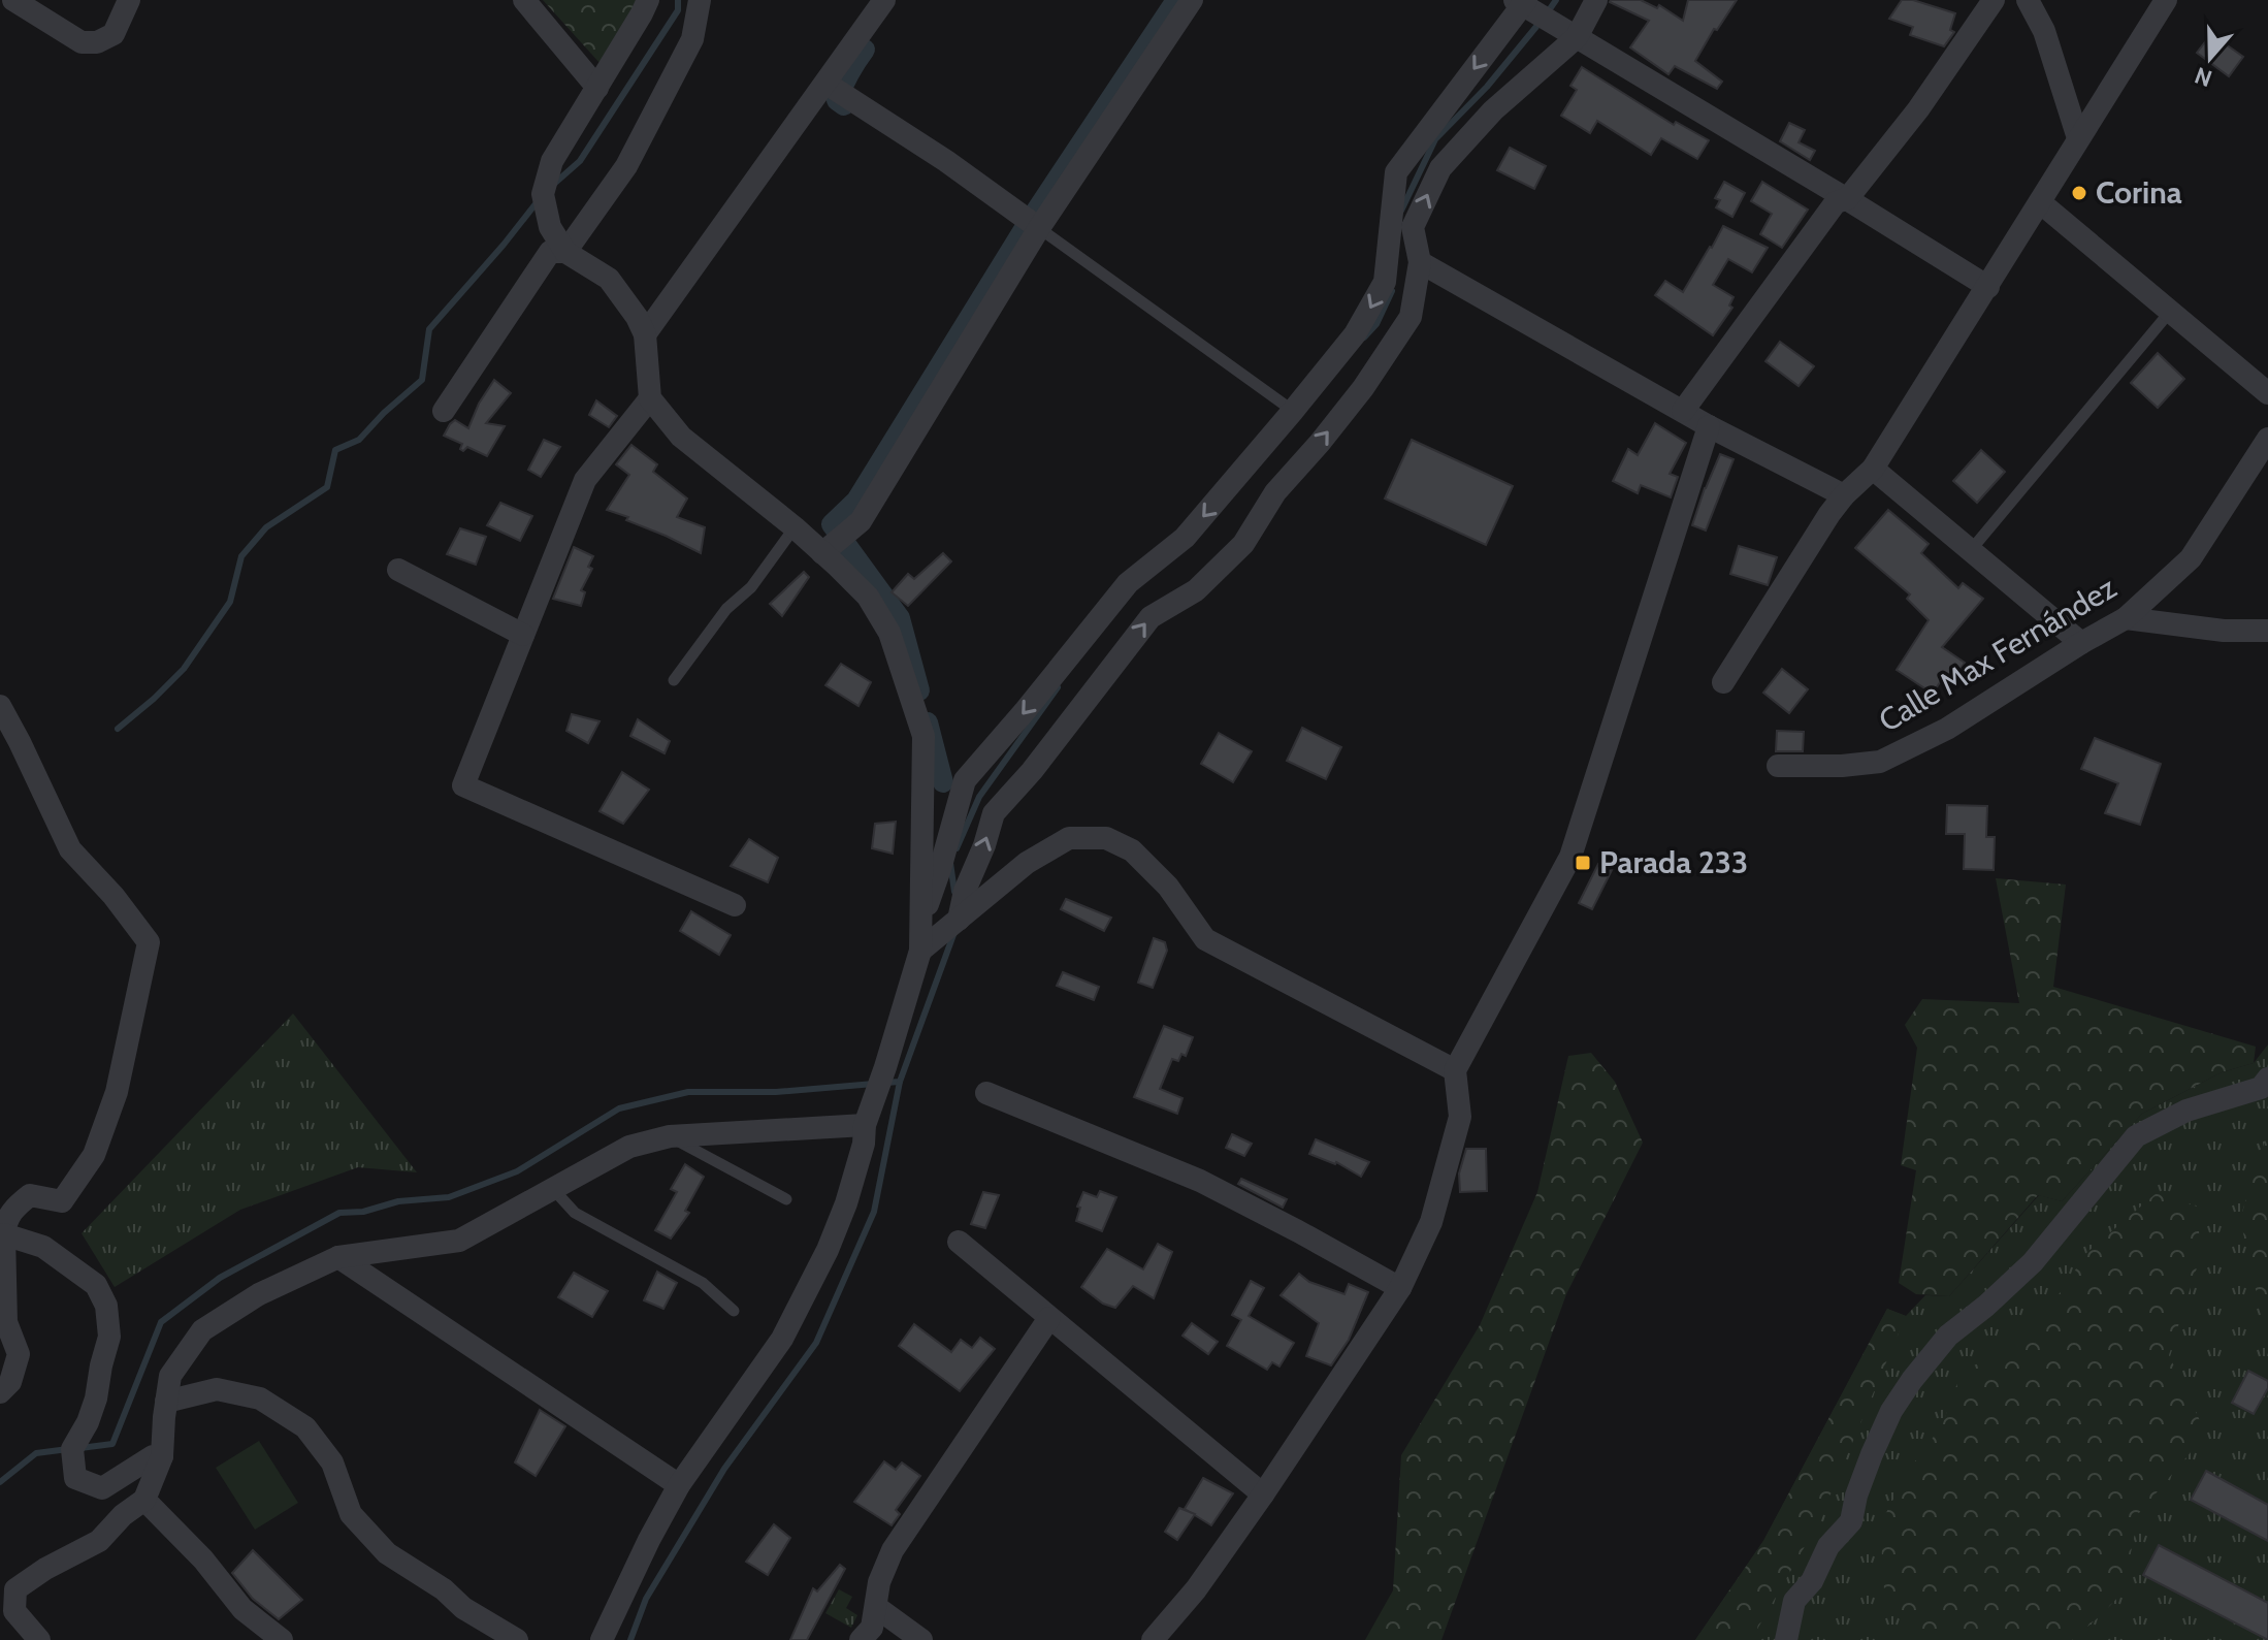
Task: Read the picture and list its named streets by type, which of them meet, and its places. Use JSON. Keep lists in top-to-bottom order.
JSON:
{
  "streets": {
    "street": ["Calle Max Fernández"]
  },
  "places": {
    "other": ["Corina"],
    "transit": ["Parada 233"]
  },
  "north": "bottom"
}
